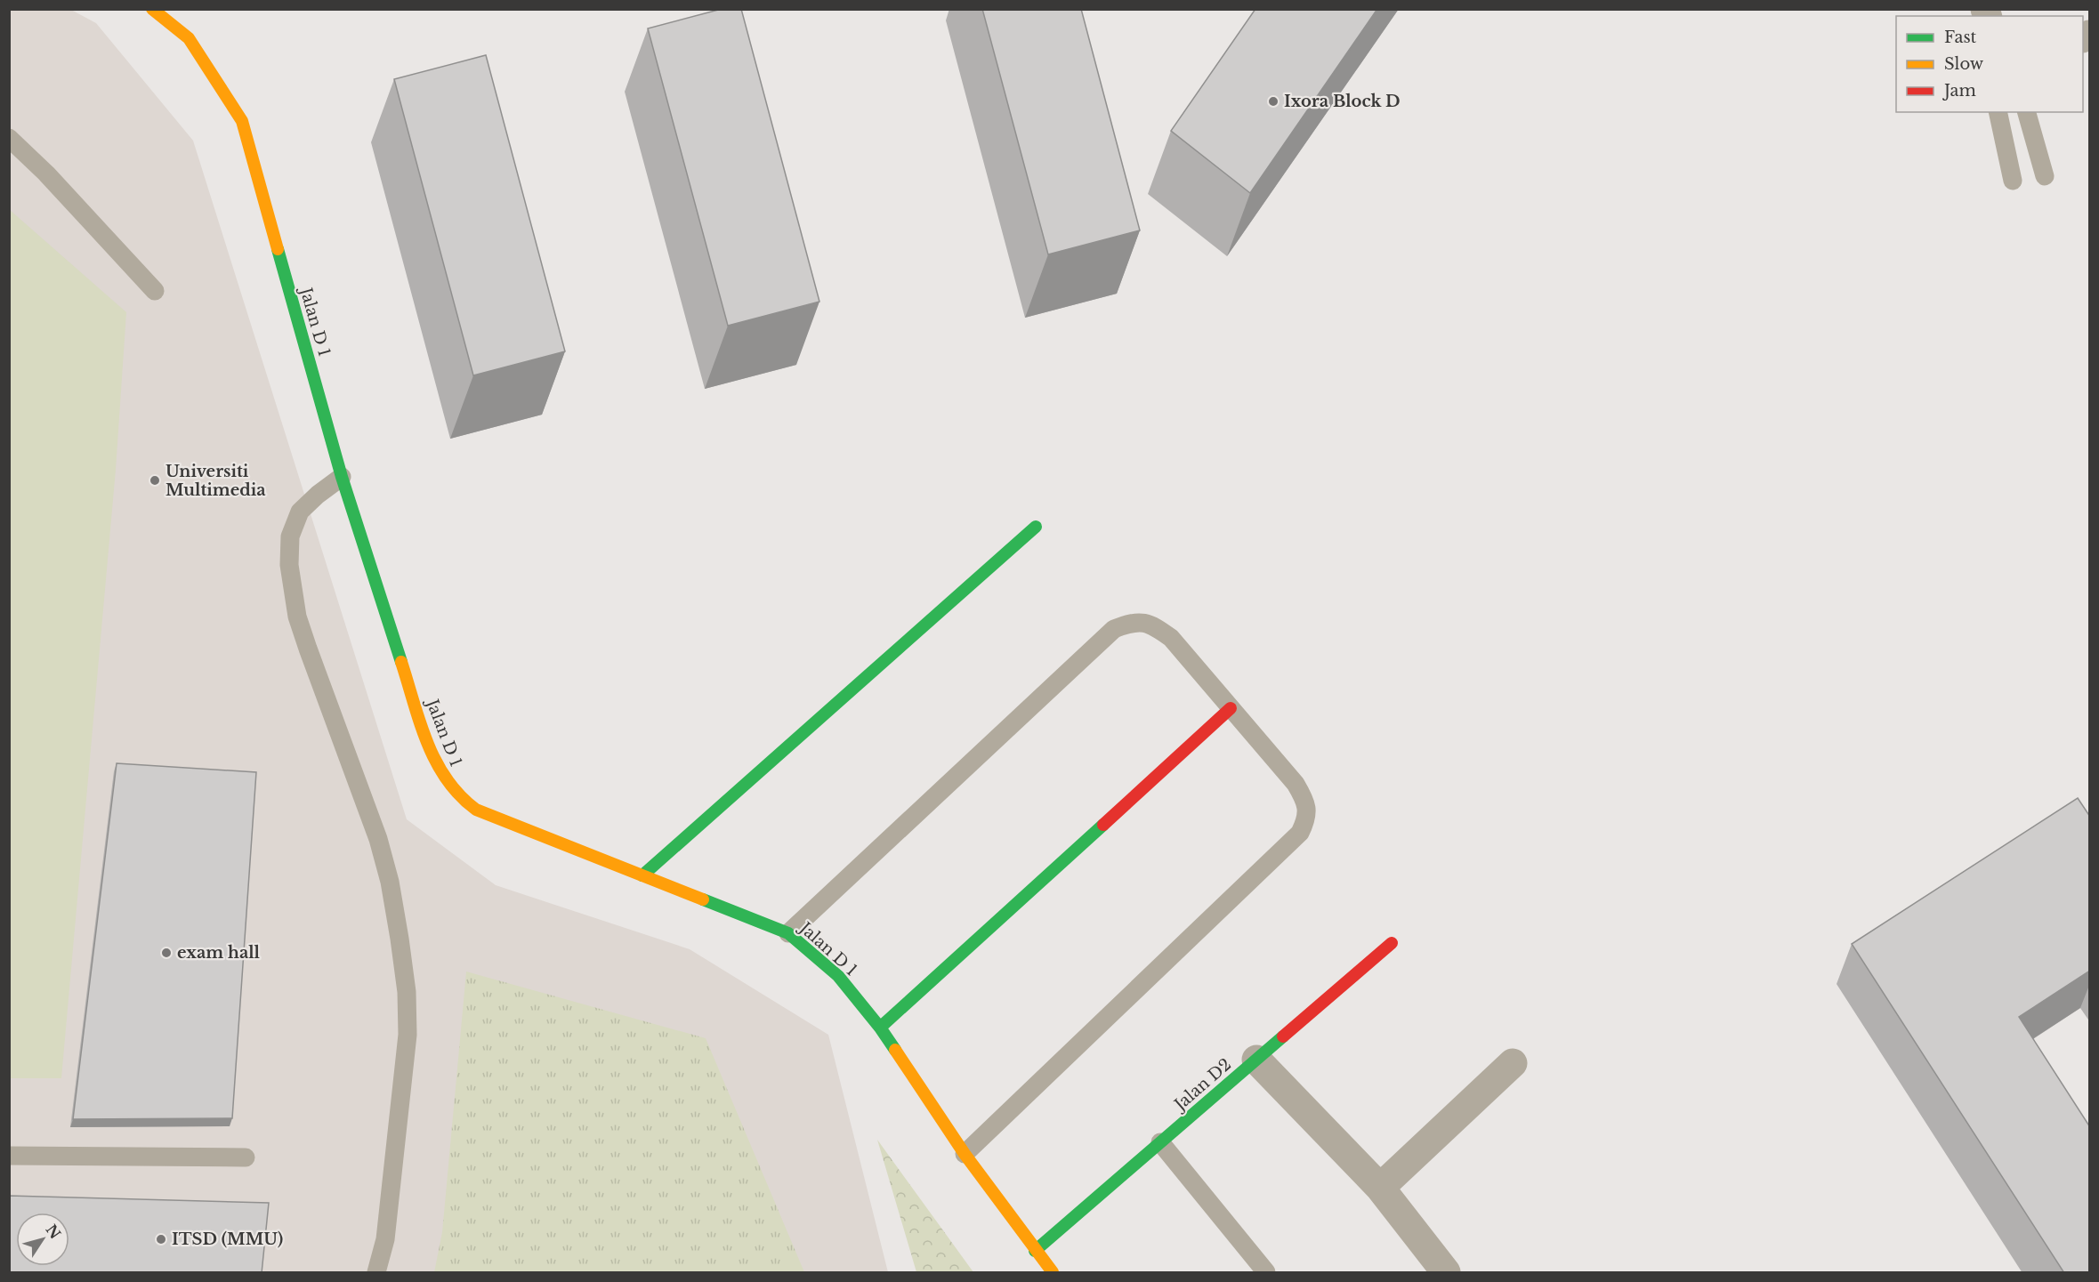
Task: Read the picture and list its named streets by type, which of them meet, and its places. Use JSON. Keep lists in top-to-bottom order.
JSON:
{
  "streets": {
    "street": ["Jalan D 1", "Jalan D2"]
  },
  "crossings": [
    ["Jalan D 1", "Jalan D2"]
  ],
  "places": [
    "Ixora Block D",
    "Universiti Multimedia",
    "exam hall",
    "ITSD (MMU)"
  ],
  "legend": ["Fast", "Slow", "Jam"],
  "north": "top right"
}
